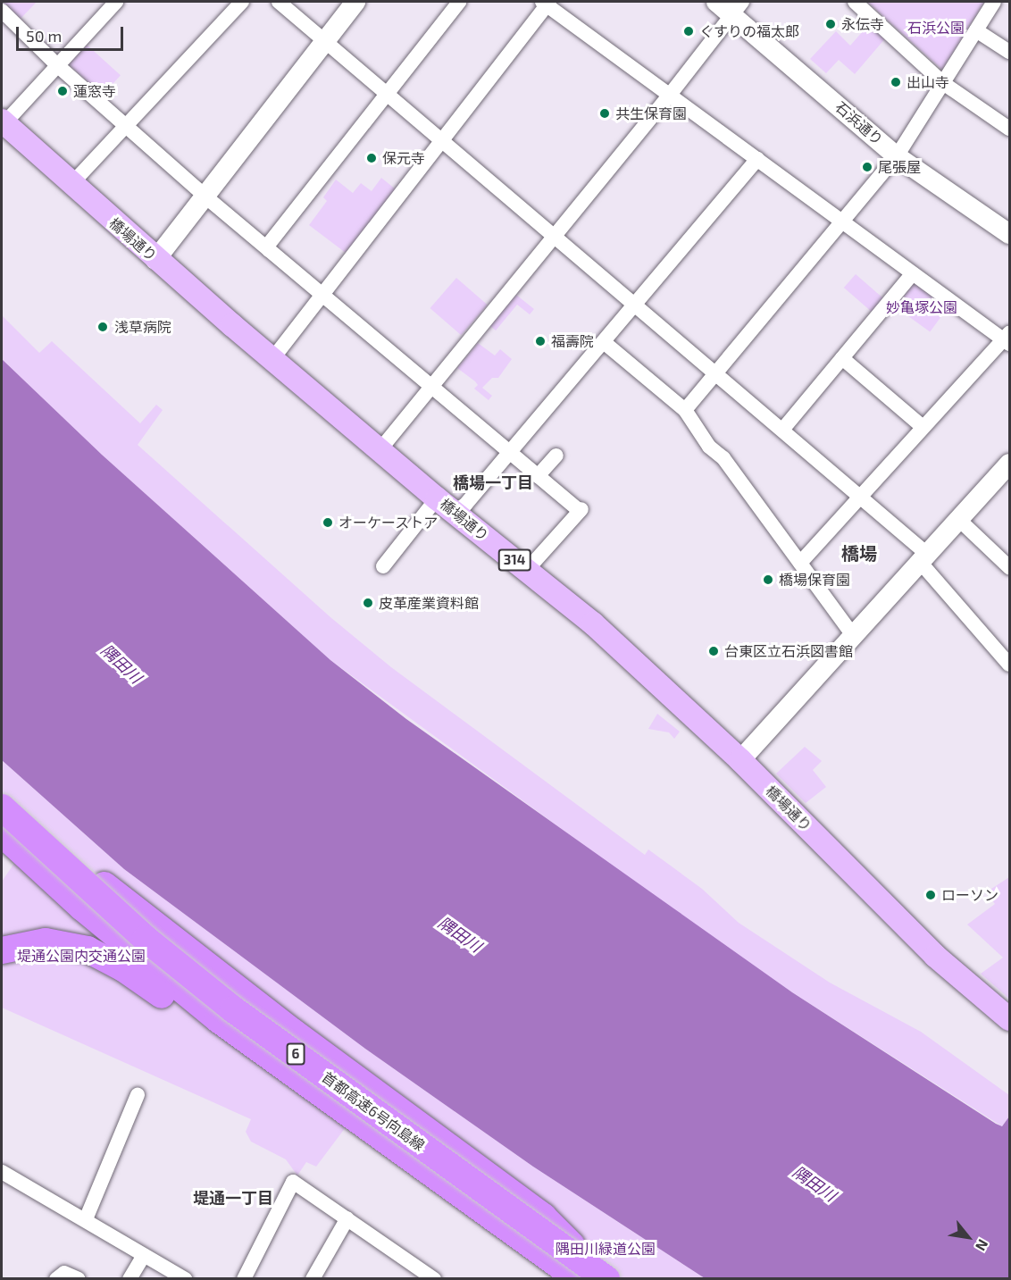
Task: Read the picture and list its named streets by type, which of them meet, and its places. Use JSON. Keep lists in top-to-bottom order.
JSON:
{
  "streets": {
    "highway": ["6", "首都高速6号向島線"],
    "main road": ["橋場通り", "314"],
    "street": ["石浜通り"]
  },
  "districts": ["橋場一丁目", "橋場", "堤通一丁目"],
  "water": ["隅田川"],
  "parks": [
    "石浜公園",
    "妙亀塚公園",
    "堤通公園内交通公園",
    "隅田川緑道公園"
  ],
  "places": [
    "永伝寺",
    "くすりの福太郎",
    "出山寺",
    "蓮窓寺",
    "共生保育園",
    "保元寺",
    "尾張屋",
    "浅草病院",
    "福壽院",
    "オーケーストア",
    "橋場保育園",
    "皮革産業資料館",
    "台東区立石浜図書館",
    "ローソン"
  ],
  "scale_bar": "50 m",
  "north": "bottom right"
}
